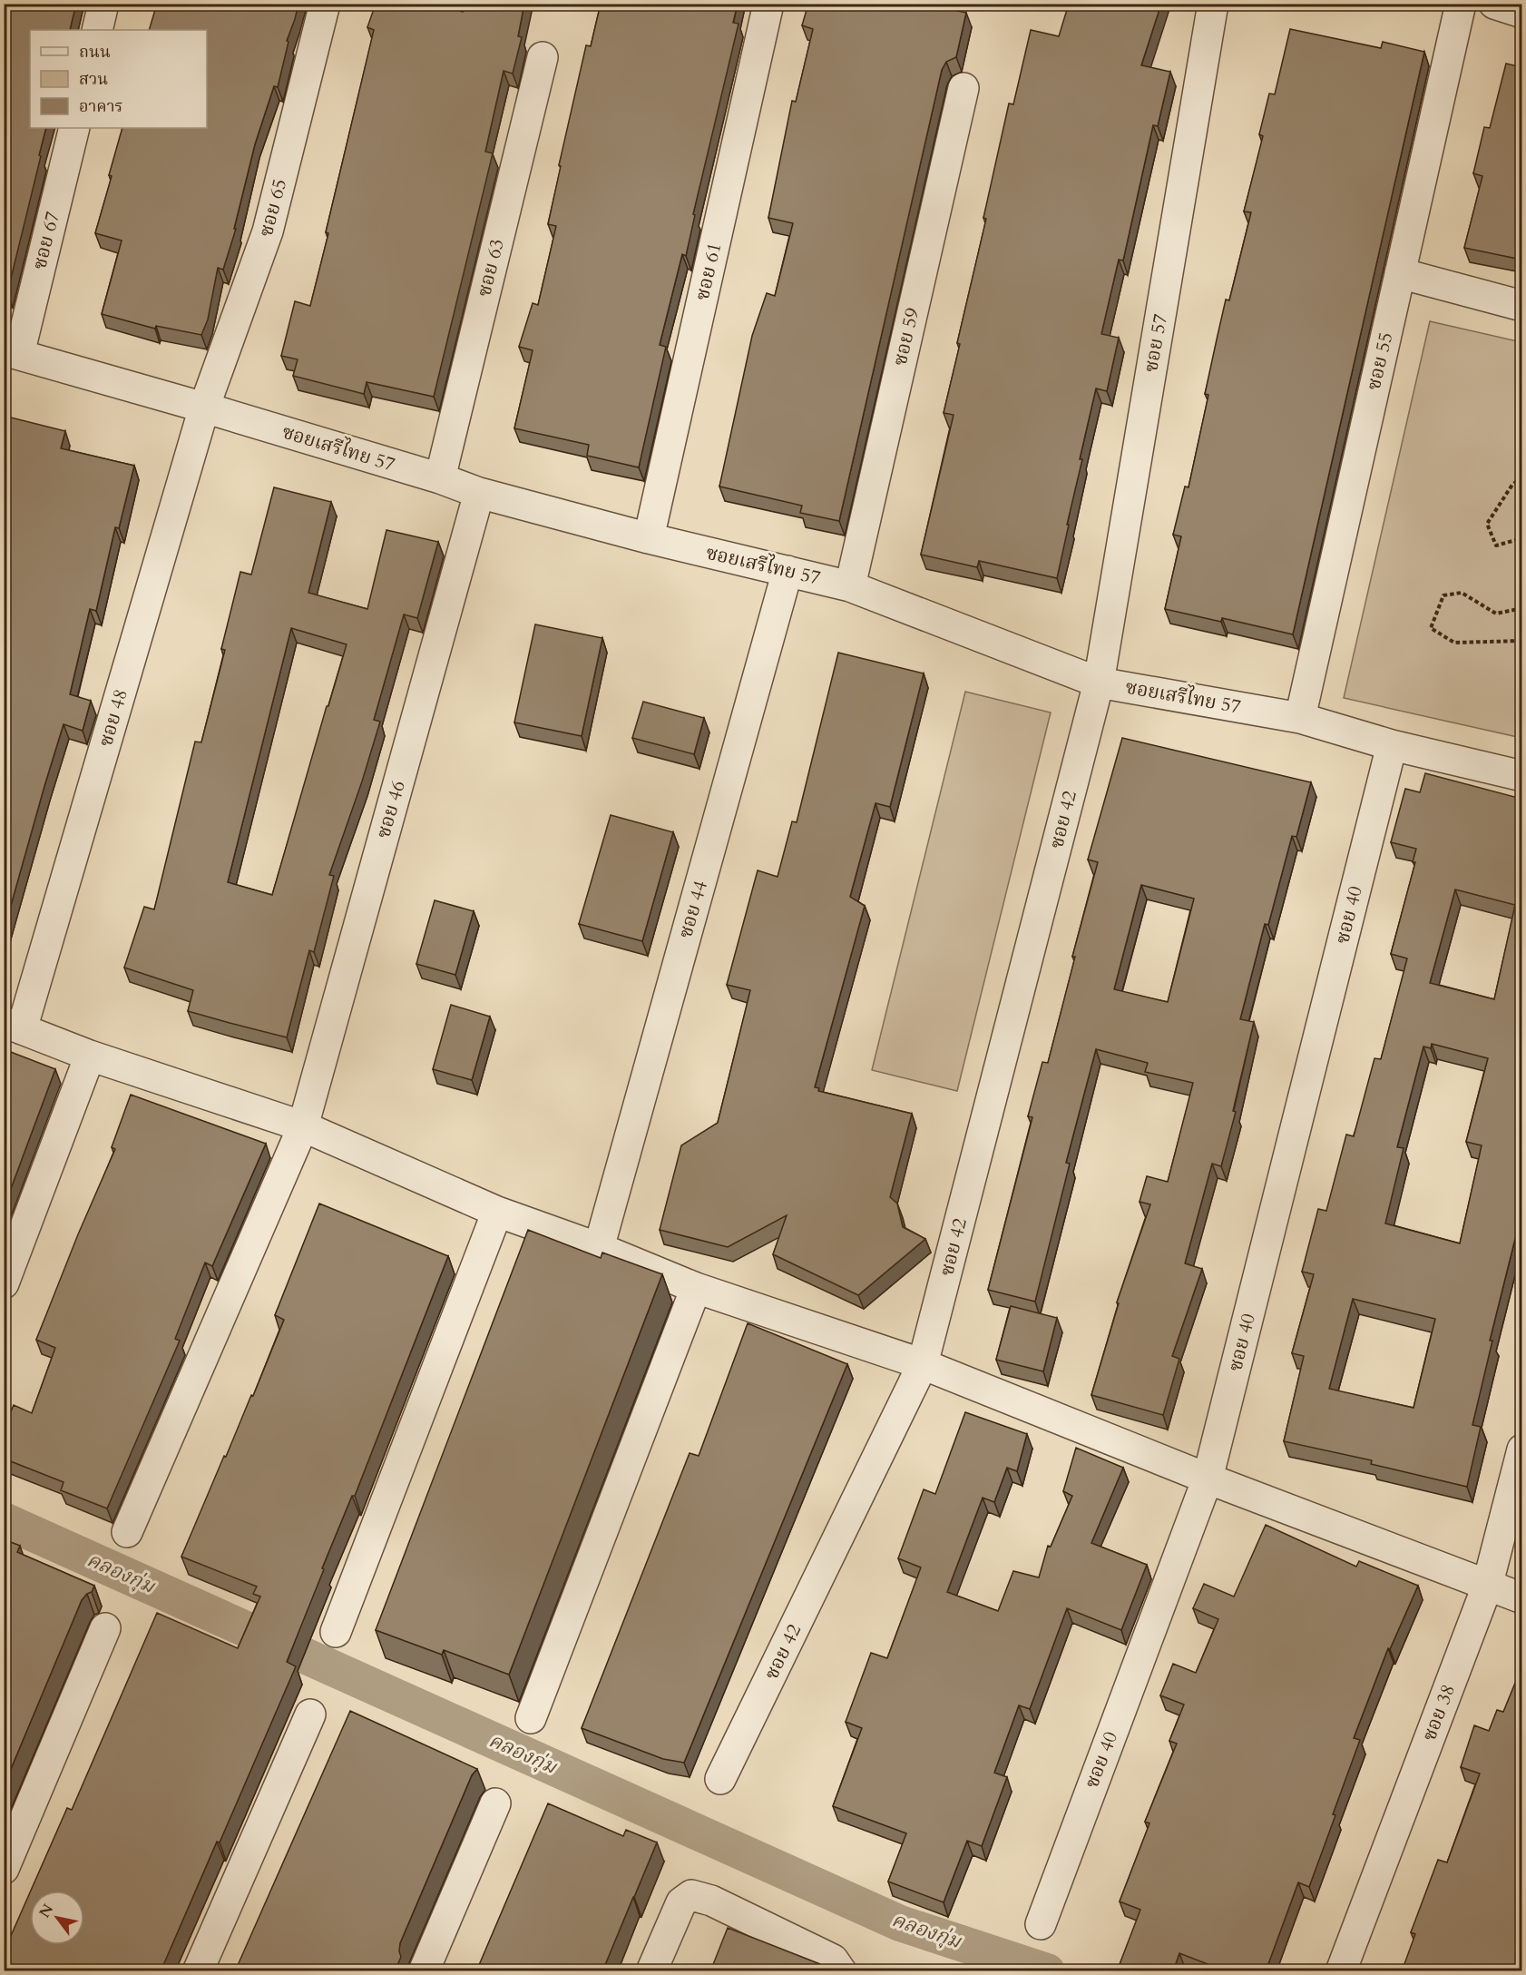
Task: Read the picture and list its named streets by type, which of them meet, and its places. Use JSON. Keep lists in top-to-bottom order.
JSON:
{
  "streets": {
    "street": [
      "ซอย 65",
      "ซอย 67",
      "ซอย 63",
      "ซอย 61",
      "ซอย 59",
      "ซอย 57",
      "ซอย 55",
      "ซอยเสรีไทย 57",
      "ซอย 48",
      "ซอย 46",
      "ซอย 42",
      "ซอย 44",
      "ซอย 40",
      "ซอย 38"
    ]
  },
  "crossings": [
    ["ซอย 65", "ซอยเสรีไทย 57"],
    ["ซอย 65", "ซอย 48"],
    ["ซอย 67", "ซอยเสรีไทย 57"],
    ["ซอย 63", "ซอยเสรีไทย 57"],
    ["ซอย 61", "ซอยเสรีไทย 57"],
    ["ซอย 59", "ซอยเสรีไทย 57"],
    ["ซอย 57", "ซอยเสรีไทย 57"],
    ["ซอย 57", "ซอย 42"],
    ["ซอย 55", "ซอยเสรีไทย 57"],
    ["ซอยเสรีไทย 57", "ซอย 48"],
    ["ซอยเสรีไทย 57", "ซอย 46"],
    ["ซอยเสรีไทย 57", "ซอย 42"],
    ["ซอยเสรีไทย 57", "ซอย 44"],
    ["ซอยเสรีไทย 57", "ซอย 40"]
  ],
  "water": ["คลองกุ่ม"],
  "legend": ["ถนน", "สวน", "อาคาร"],
  "north": "top left"
}
